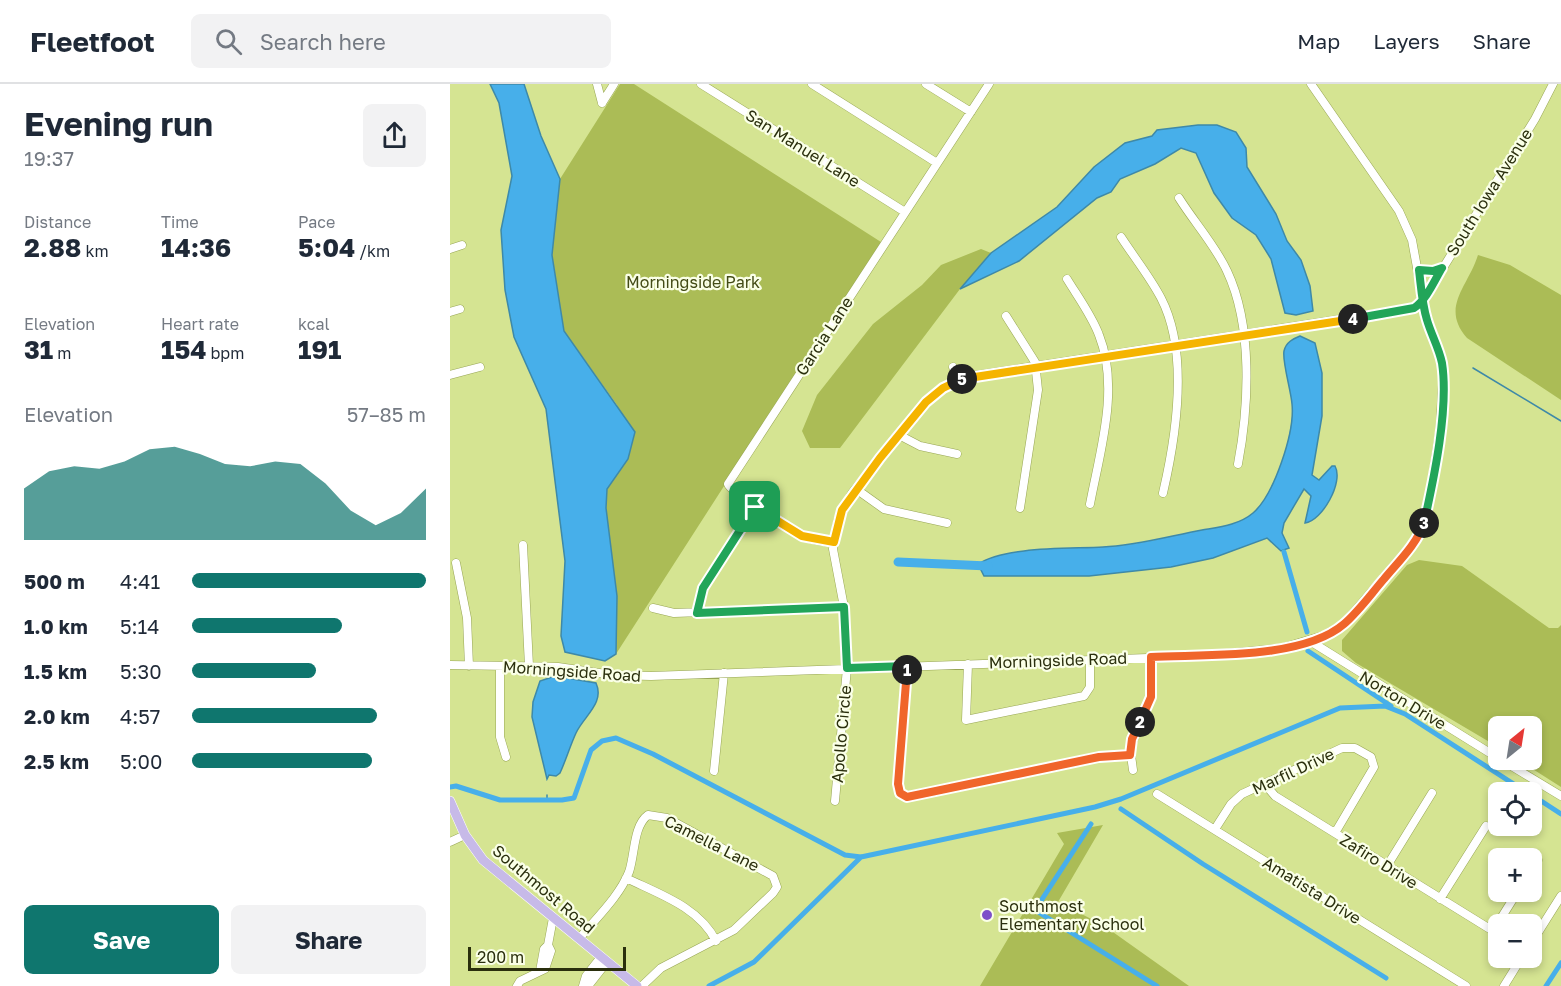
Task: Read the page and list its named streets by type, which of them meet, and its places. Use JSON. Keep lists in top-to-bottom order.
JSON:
{
  "streets": {
    "main road": ["Southmost Road"],
    "street": [
      "San Manuel Lane",
      "South Iowa Avenue",
      "Garcia Lane",
      "Morningside Road",
      "Norton Drive",
      "Apollo Circle",
      "Marfil Drive",
      "Camella Lane",
      "Zafiro Drive",
      "Amatista Drive"
    ]
  },
  "crossings": [
    ["San Manuel Lane", "Garcia Lane"],
    ["South Iowa Avenue", "Morningside Road"],
    ["Garcia Lane", "Apollo Circle"],
    ["Morningside Road", "Norton Drive"],
    ["Morningside Road", "Apollo Circle"],
    ["Marfil Drive", "Zafiro Drive"],
    ["Marfil Drive", "Amatista Drive"],
    ["Camella Lane", "Southmost Road"]
  ],
  "parks": ["Morningside Park"],
  "places": ["Southmost Elementary School"],
  "scale_bar": "200 m",
  "north": "top right",
  "page": {
    "header": "Fleetfoot",
    "search": "Search here",
    "nav": ["Map", "Layers", "Share"],
    "heading": ["Evening run", "19:37"],
    "stats": [
      ["Distance", "2.88 km"],
      ["Time", "14:36"],
      ["Pace", "5:04 /km"],
      ["Elevation", "31 m"],
      ["Heart rate", "154 bpm"],
      ["kcal", "191"]
    ],
    "pins": [
      "4",
      "5",
      "3",
      "1",
      "2"
    ],
    "chart": ["Elevation", "57–85 m"],
    "list": [
      {
        "name": "500 m",
        "note": "4:41"
      },
      {
        "name": "1.0 km",
        "note": "5:14"
      },
      {
        "name": "1.5 km",
        "note": "5:30"
      },
      {
        "name": "2.0 km",
        "note": "4:57"
      },
      {
        "name": "2.5 km",
        "note": "5:00"
      }
    ],
    "map_buttons": ["+", "−"],
    "buttons": ["Save", "Share"],
    "scale": "200 m"
  }
}
